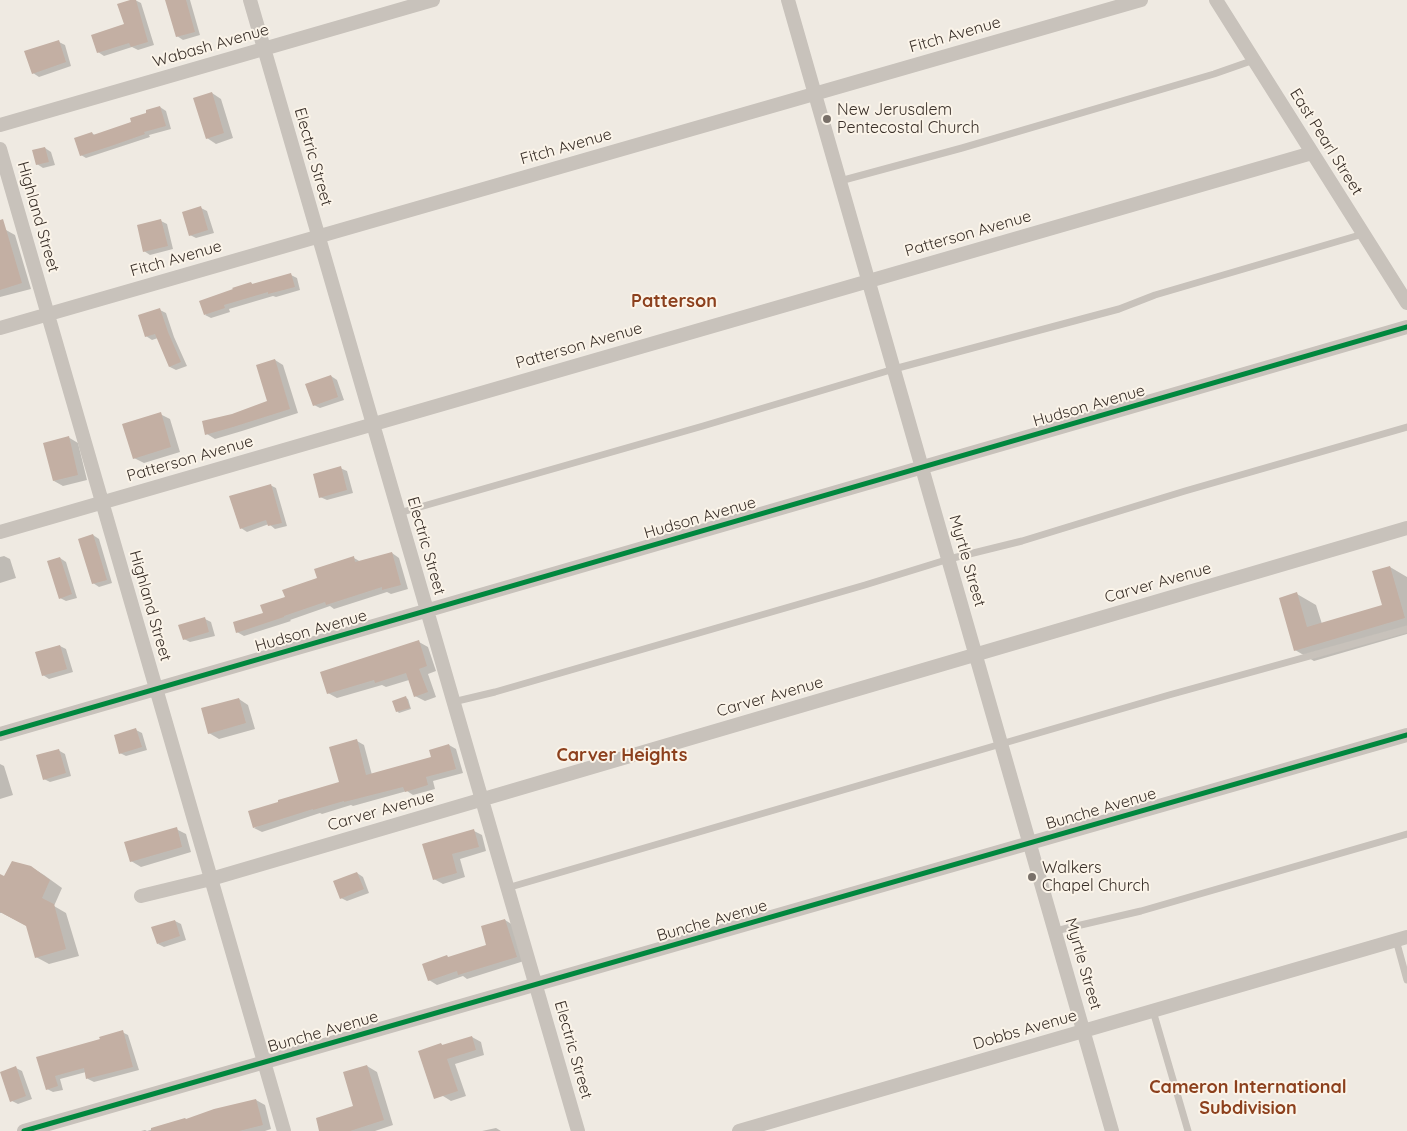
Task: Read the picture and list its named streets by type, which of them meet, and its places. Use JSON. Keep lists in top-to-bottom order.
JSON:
{
  "streets": {
    "street": [
      "Fitch Avenue",
      "Wabash Avenue",
      "East Pearl Street",
      "Electric Street",
      "Highland Street",
      "Patterson Avenue",
      "Hudson Avenue",
      "Myrtle Street",
      "Carver Avenue",
      "Bunche Avenue",
      "Dobbs Avenue"
    ]
  },
  "crossings": [
    ["Fitch Avenue", "Electric Street"],
    ["Fitch Avenue", "Highland Street"],
    ["Fitch Avenue", "Myrtle Street"],
    ["Wabash Avenue", "Electric Street"],
    ["East Pearl Street", "Patterson Avenue"],
    ["Electric Street", "Patterson Avenue"],
    ["Electric Street", "Hudson Avenue"],
    ["Electric Street", "Carver Avenue"],
    ["Electric Street", "Bunche Avenue"],
    ["Highland Street", "Patterson Avenue"],
    ["Highland Street", "Hudson Avenue"],
    ["Highland Street", "Carver Avenue"],
    ["Highland Street", "Bunche Avenue"],
    ["Patterson Avenue", "Myrtle Street"],
    ["Hudson Avenue", "Myrtle Street"],
    ["Myrtle Street", "Carver Avenue"],
    ["Myrtle Street", "Bunche Avenue"],
    ["Myrtle Street", "Dobbs Avenue"]
  ],
  "districts": ["Patterson", "Carver Heights", "Cameron International Subdivision"],
  "places": ["New Jerusalem Pentecostal Church", "Walkers Chapel Church"]
}
